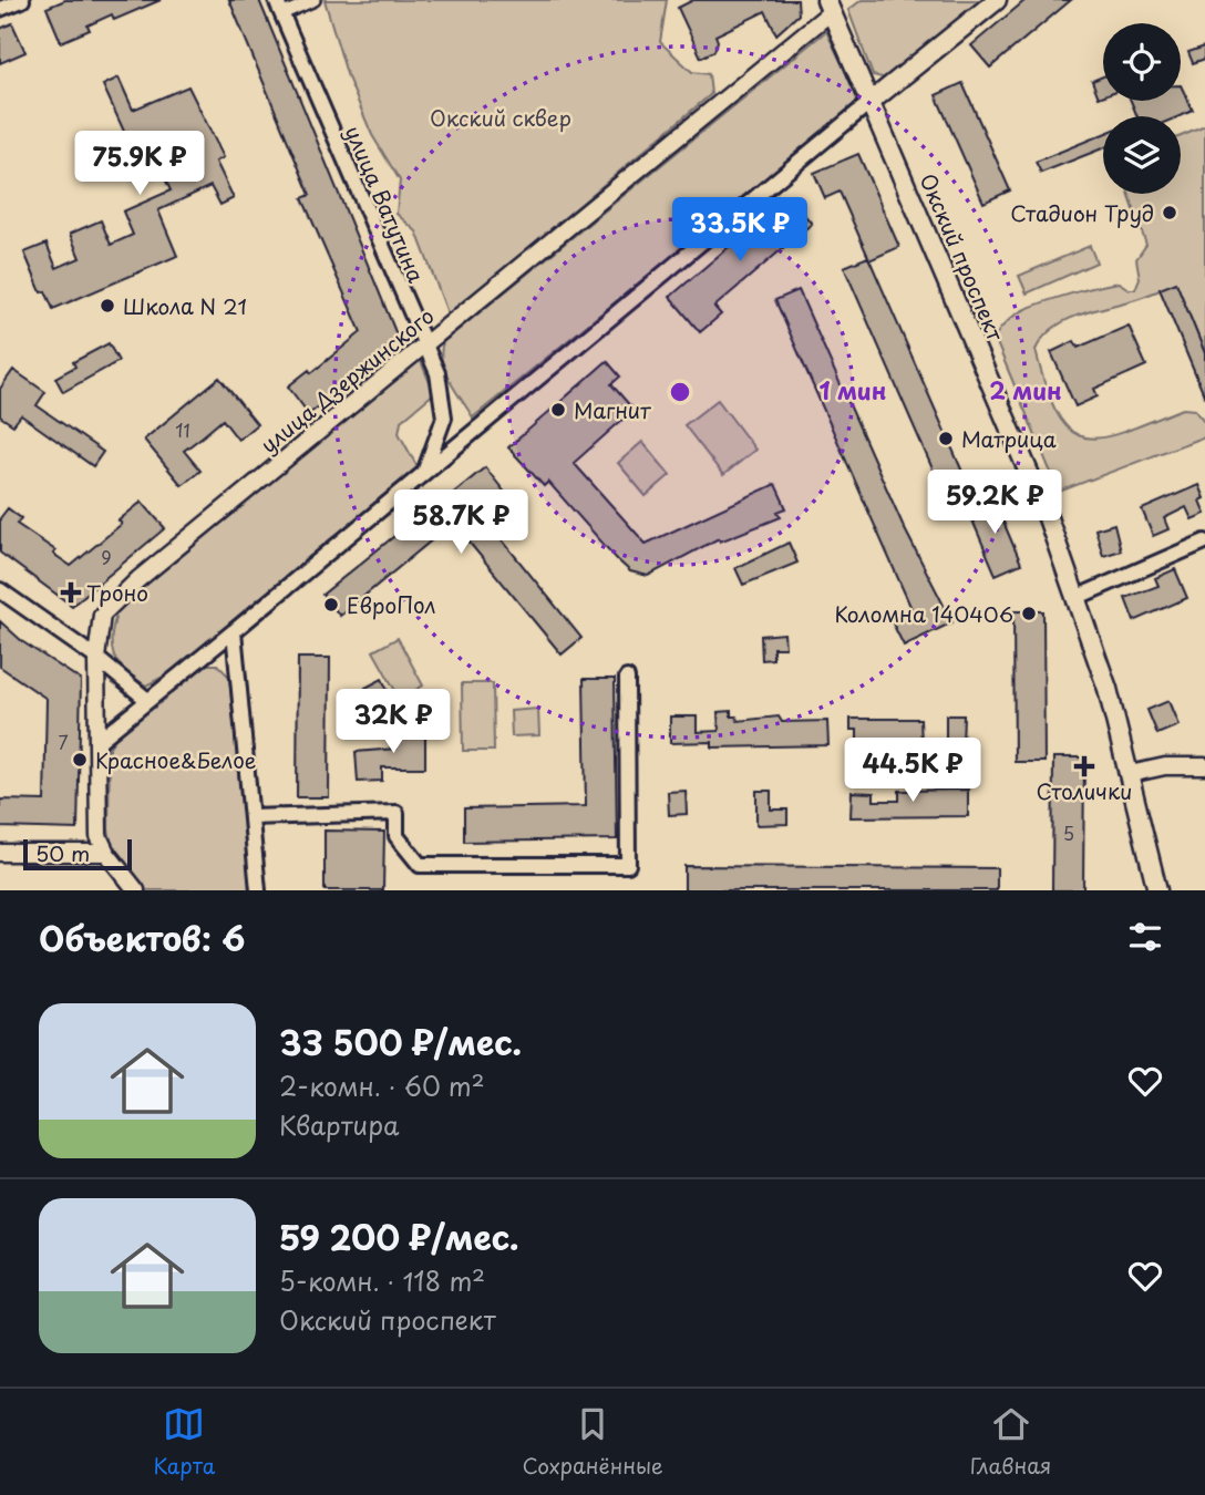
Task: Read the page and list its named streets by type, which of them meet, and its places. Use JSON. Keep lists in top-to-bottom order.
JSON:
{
  "streets": {
    "main road": ["Окский проспект", "улица Дзержинского"],
    "street": ["улица Ватутина"]
  },
  "crossings": [
    ["улица Ватутина", "улица Дзержинского"],
    ["Окский проспект", "улица Дзержинского"]
  ],
  "parks": ["Окский сквер"],
  "places": {
    "other": [
      "Стадион Труд",
      "Школа N 21",
      "Магнит",
      "Матрица",
      "ЕвроПол",
      "Коломна 140406",
      "Красное&Белое"
    ],
    "health": ["Троно", "Столички"]
  },
  "house_numbers": [
    "11",
    "9",
    "7",
    "5"
  ],
  "scale_bar": "50 m",
  "page": {
    "price": [
      "75.9K ₽",
      "33.5K ₽",
      "59.2K ₽",
      "58.7K ₽",
      "32K ₽",
      "44.5K ₽"
    ],
    "scale": "50 m",
    "heading": "Объектов: 6",
    "list": [
      {
        "name": "33 500 ₽/мес.",
        "note": "2-комн. · 60 m² · Квартира"
      },
      {
        "name": "59 200 ₽/мес.",
        "note": "5-комн. · 118 m² · Окский проспект"
      }
    ],
    "tabs": ["Карта", "Сохранённые", "Главная"]
  },
  "rings": ["1 мин", "2 мин"]
}
